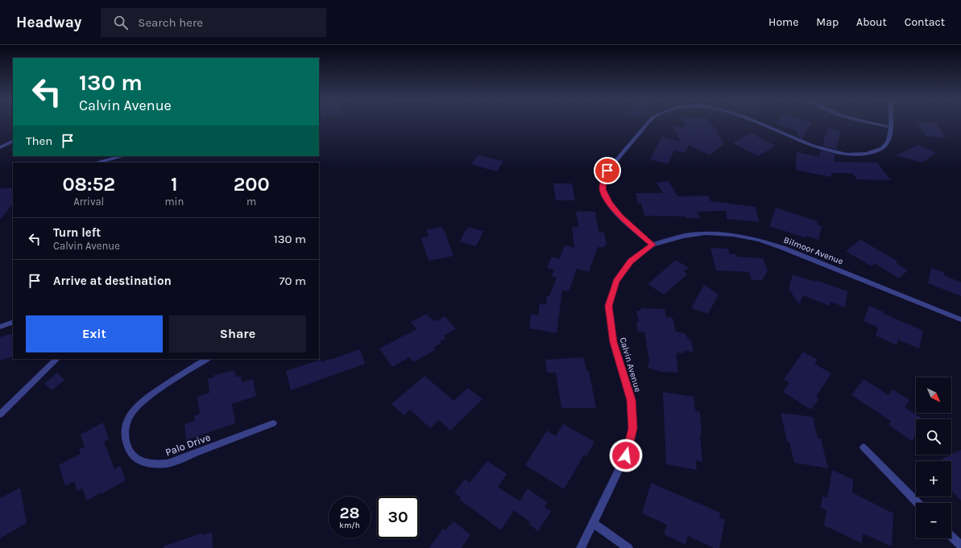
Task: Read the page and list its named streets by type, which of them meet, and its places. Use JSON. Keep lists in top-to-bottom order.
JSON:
{
  "streets": {
    "street": ["Bilmoor Avenue", "Calvin Avenue", "Palo Drive"]
  },
  "crossings": [
    ["Bilmoor Avenue", "Calvin Avenue"]
  ],
  "north": "bottom right",
  "page": {
    "header": "Headway",
    "search": "Search here",
    "nav": [
      "Home",
      "Map",
      "About",
      "Contact"
    ],
    "turn": ["130 m", "Calvin Avenue"],
    "then": "Then",
    "eta": [
      "08:52",
      "Arrival",
      "1",
      "min",
      "200",
      "m"
    ],
    "list": [
      {
        "name": "Turn left",
        "note": "Calvin Avenue",
        "value": "130 m"
      },
      {
        "name": "Arrive at destination",
        "value": "70 m"
      }
    ],
    "buttons": ["Exit", "Share"],
    "map_buttons": ["+", "−"],
    "speed": "28 km/h",
    "limit": "30"
  }
}
